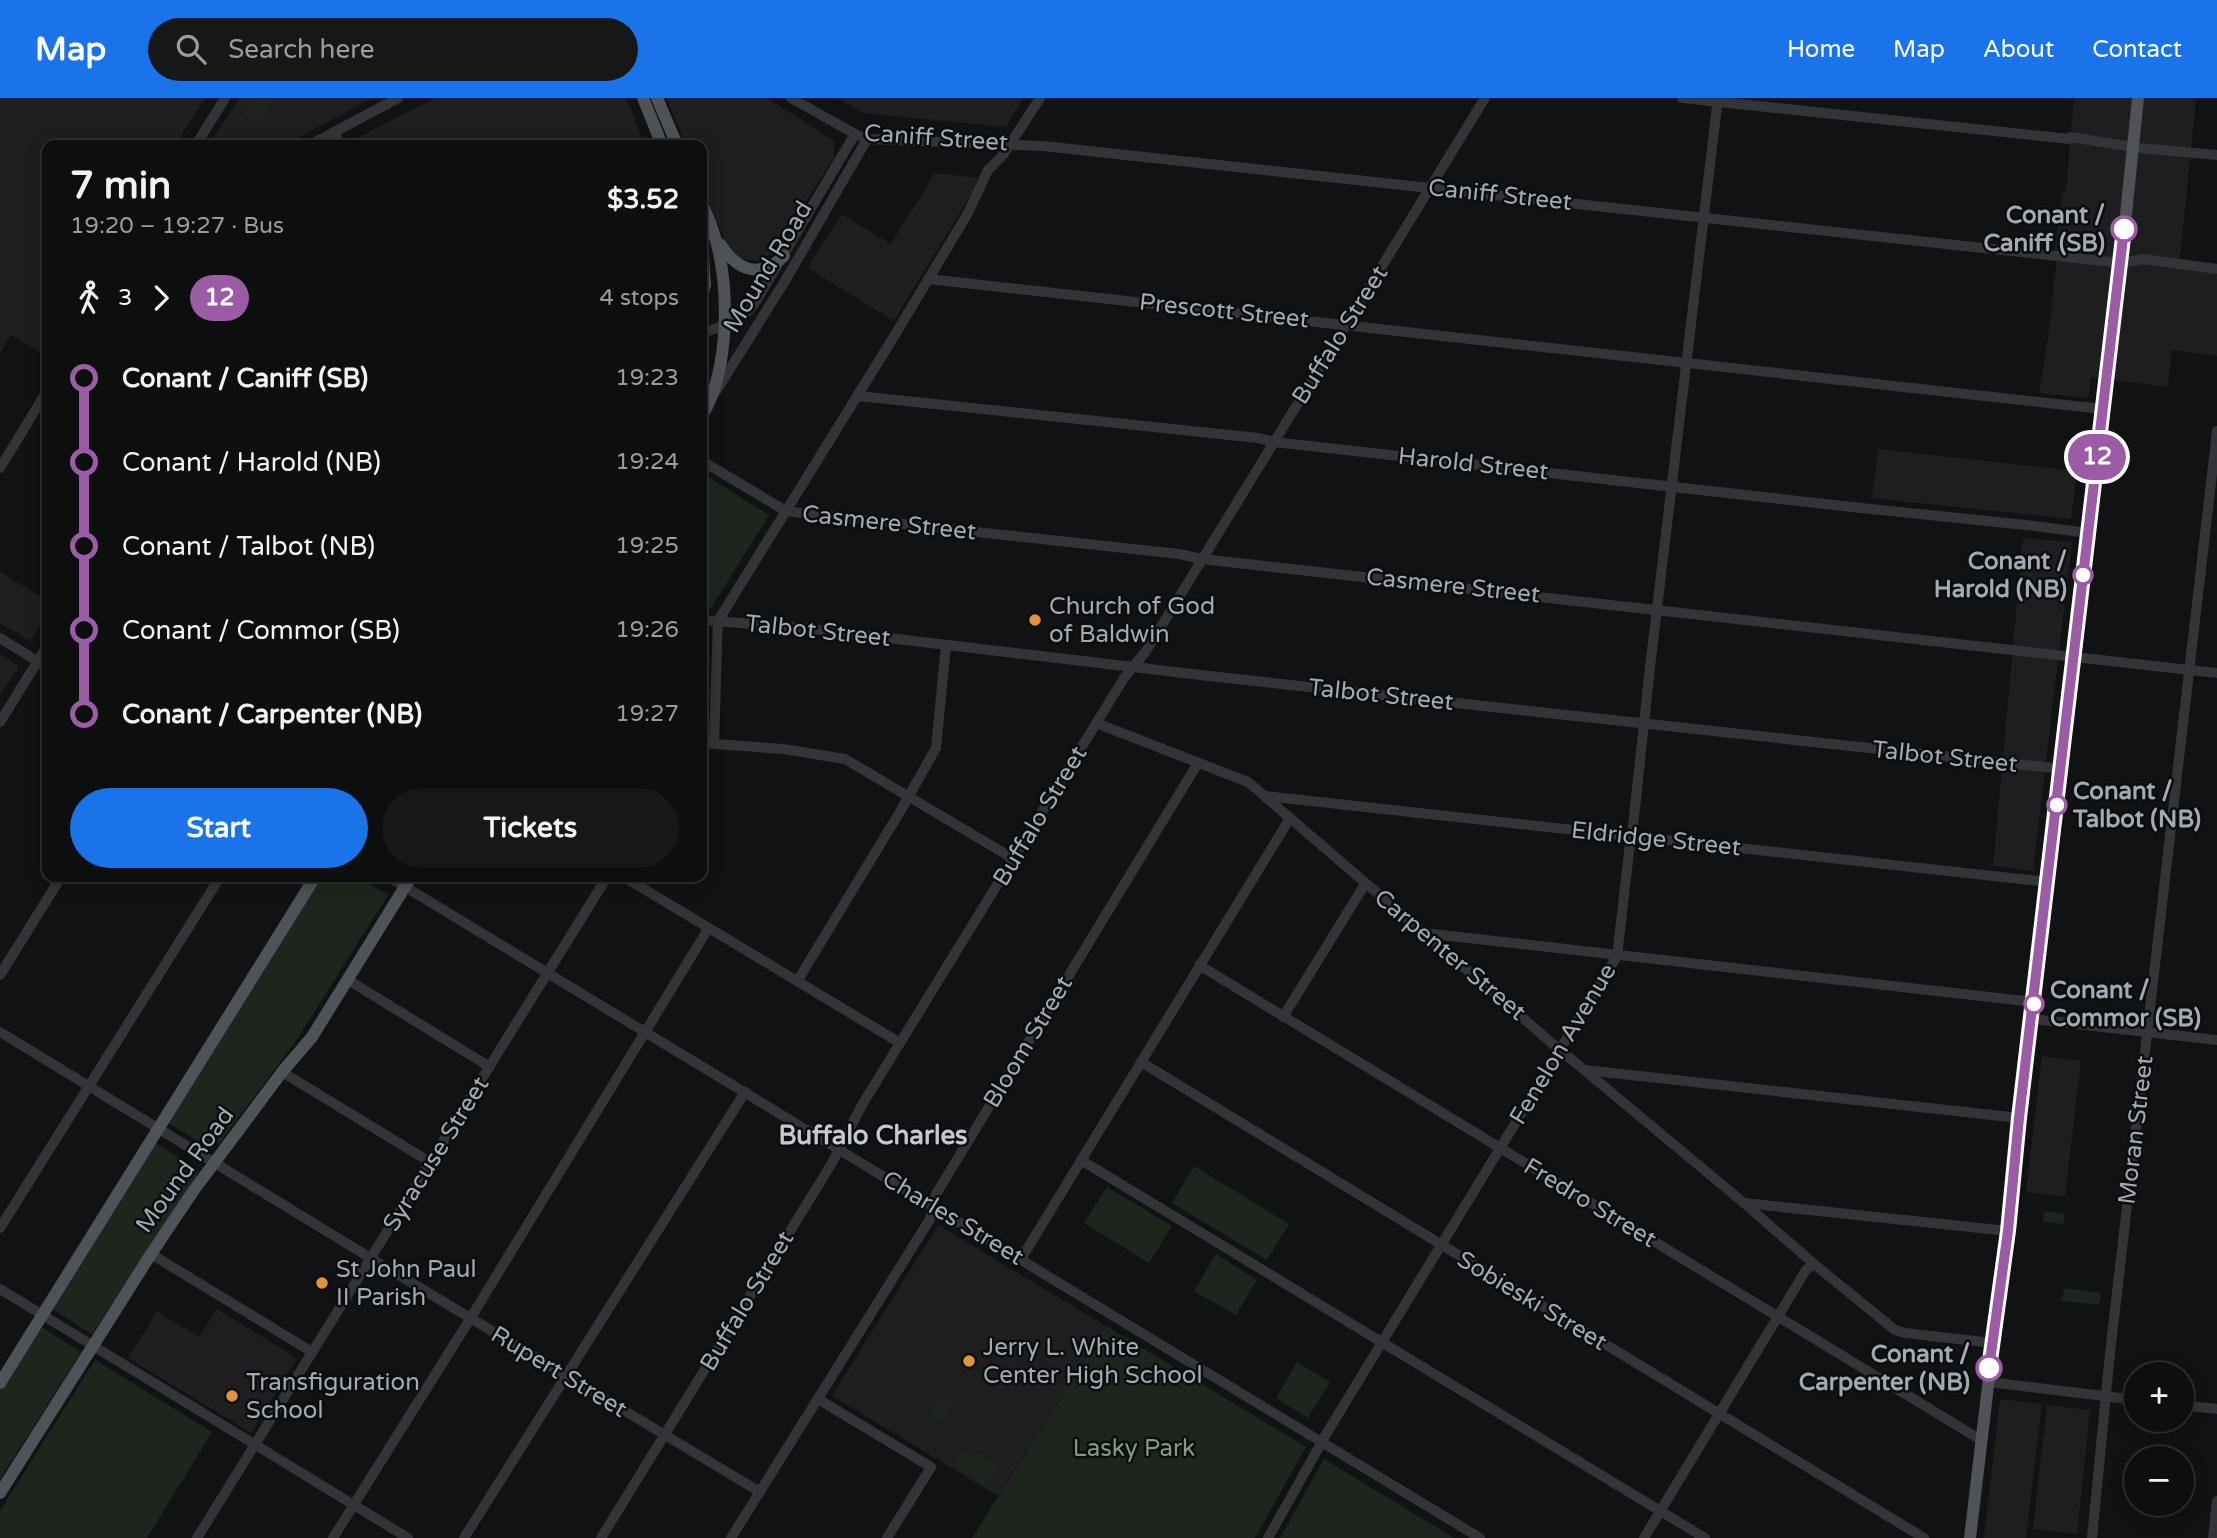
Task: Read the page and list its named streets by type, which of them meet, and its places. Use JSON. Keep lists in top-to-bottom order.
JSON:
{
  "streets": {
    "main road": ["Mound Road"],
    "street": [
      "Caniff Street",
      "Prescott Street",
      "Buffalo Street",
      "Harold Street",
      "Casmere Street",
      "Talbot Street",
      "Eldridge Street",
      "Carpenter Street",
      "Bloom Street",
      "Fenelon Avenue",
      "Moran Street",
      "Syracuse Street",
      "Fredro Street",
      "Charles Street",
      "Sobieski Street",
      "Rupert Street"
    ]
  },
  "crossings": [
    ["Caniff Street", "Mound Road"],
    ["Caniff Street", "Buffalo Street"],
    ["Caniff Street", "Fenelon Avenue"],
    ["Mound Road", "Charles Street"],
    ["Mound Road", "Rupert Street"],
    ["Prescott Street", "Buffalo Street"],
    ["Prescott Street", "Fenelon Avenue"],
    ["Buffalo Street", "Harold Street"],
    ["Buffalo Street", "Casmere Street"],
    ["Buffalo Street", "Talbot Street"],
    ["Buffalo Street", "Carpenter Street"],
    ["Buffalo Street", "Charles Street"],
    ["Buffalo Street", "Rupert Street"],
    ["Harold Street", "Fenelon Avenue"],
    ["Casmere Street", "Fenelon Avenue"],
    ["Casmere Street", "Moran Street"],
    ["Talbot Street", "Fenelon Avenue"],
    ["Eldridge Street", "Carpenter Street"],
    ["Eldridge Street", "Fenelon Avenue"],
    ["Carpenter Street", "Bloom Street"],
    ["Carpenter Street", "Fenelon Avenue"],
    ["Bloom Street", "Charles Street"],
    ["Bloom Street", "Rupert Street"],
    ["Fenelon Avenue", "Fredro Street"],
    ["Fenelon Avenue", "Charles Street"],
    ["Fenelon Avenue", "Sobieski Street"],
    ["Syracuse Street", "Charles Street"],
    ["Syracuse Street", "Rupert Street"]
  ],
  "districts": ["Buffalo Charles"],
  "parks": ["Lasky Park"],
  "places": [
    "Conant / Caniff (SB)",
    "Conant / Harold (NB)",
    "Church of God of Baldwin",
    "Conant / Talbot (NB)",
    "Conant / Commor (SB)",
    "St John Paul II Parish",
    "Jerry L. White Center High School",
    "Conant / Carpenter (NB)",
    "Transfiguration School"
  ],
  "lines": ["bus line 12"],
  "page": {
    "header": "Map",
    "search": "Search here",
    "nav": [
      "Home",
      "Map",
      "About",
      "Contact"
    ],
    "on_map": "12",
    "heading": ["7 min", "19:20 – 19:27 · Bus", "$3.52"],
    "legs": ["3", "12", "4 stops"],
    "list": [
      {
        "name": "Conant / Caniff (SB)",
        "value": "19:23"
      },
      {
        "name": "Conant / Harold (NB)",
        "value": "19:24"
      },
      {
        "name": "Conant / Talbot (NB)",
        "value": "19:25"
      },
      {
        "name": "Conant / Commor (SB)",
        "value": "19:26"
      },
      {
        "name": "Conant / Carpenter (NB)",
        "value": "19:27"
      }
    ],
    "buttons": ["Start", "Tickets"],
    "map_buttons": ["+", "−"]
  }
}
